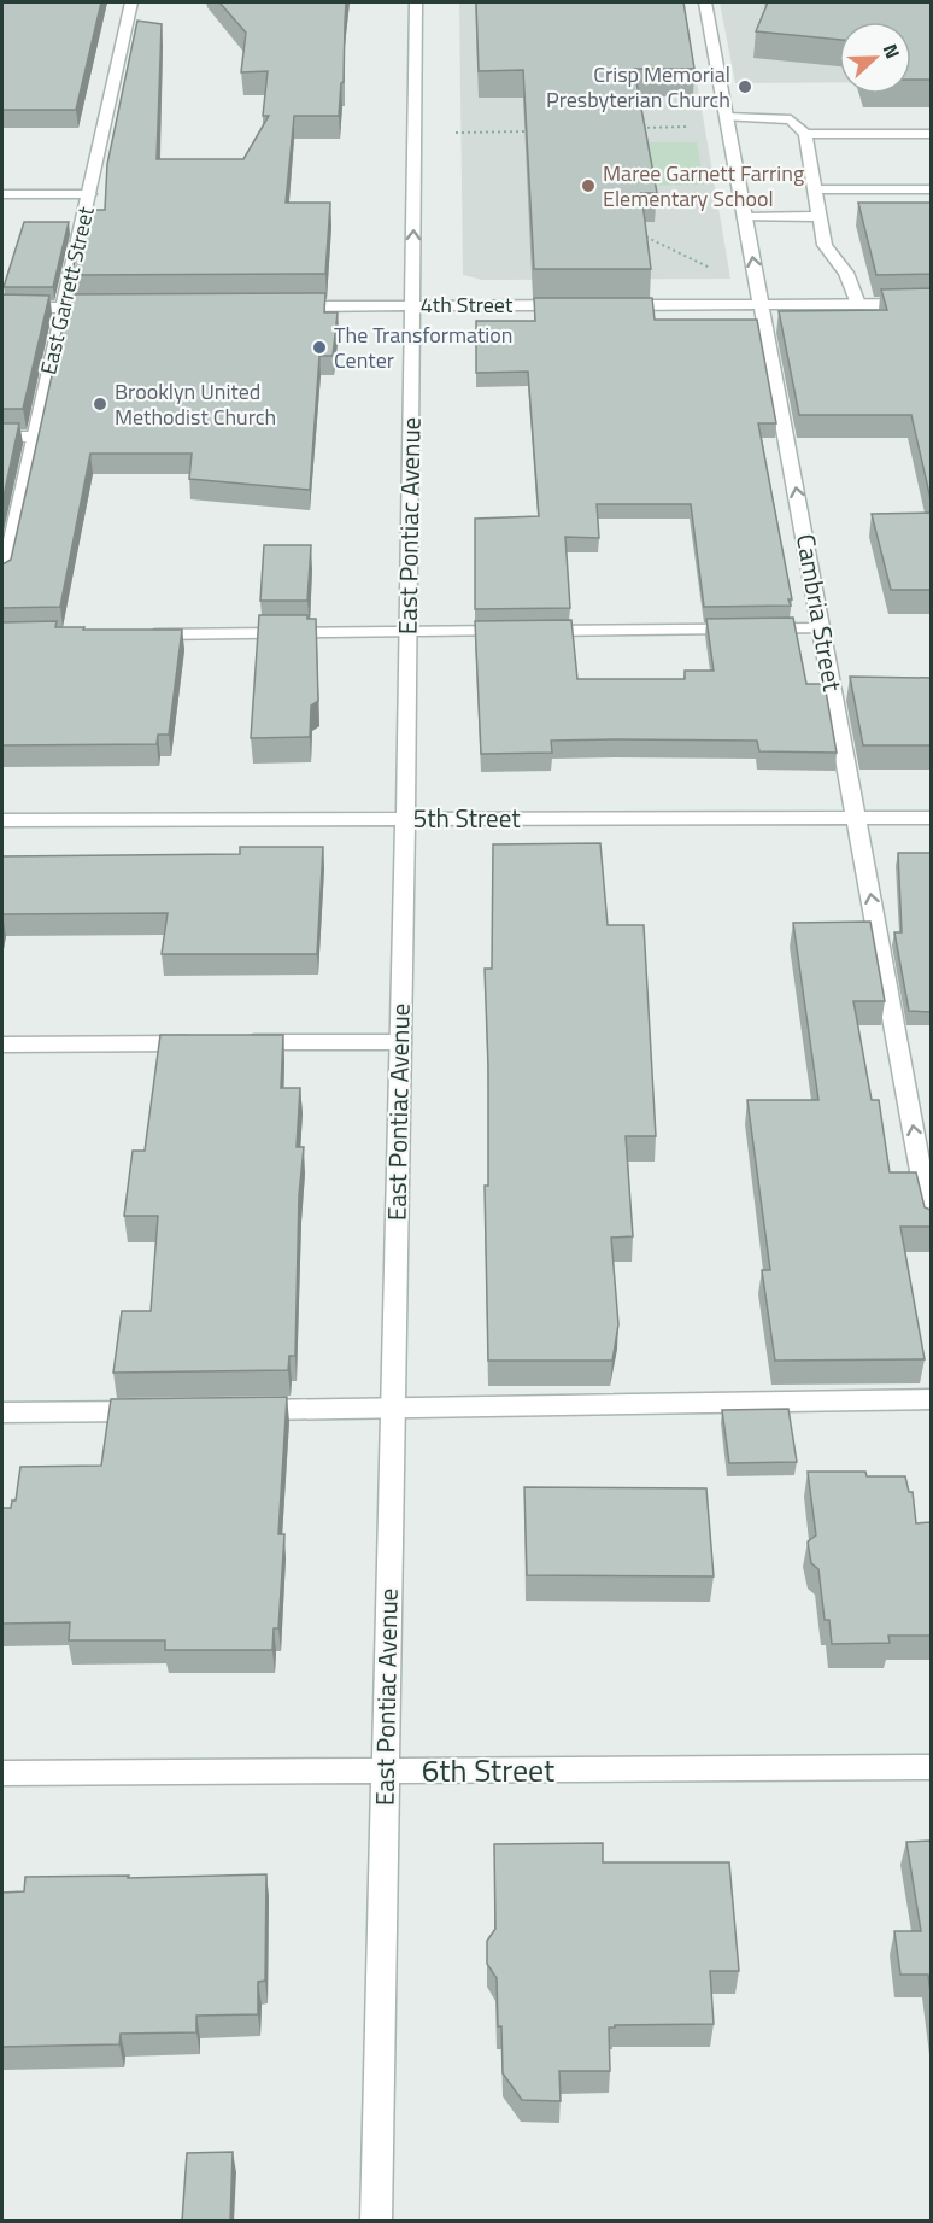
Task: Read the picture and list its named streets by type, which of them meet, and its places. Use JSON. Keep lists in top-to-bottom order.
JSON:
{
  "streets": {
    "street": [
      "East Garrett Street",
      "4th Street",
      "East Pontiac Avenue",
      "Cambria Street",
      "5th Street",
      "6th Street"
    ]
  },
  "crossings": [
    ["4th Street", "East Pontiac Avenue"],
    ["East Pontiac Avenue", "5th Street"],
    ["East Pontiac Avenue", "6th Street"],
    ["Cambria Street", "5th Street"]
  ],
  "one_way": ["Cambria Street"],
  "places": [
    "Crisp Memorial Presbyterian Church",
    "Maree Garnett Farring Elementary School",
    "The Transformation Center",
    "Brooklyn United Methodist Church"
  ],
  "north": "right"
}
